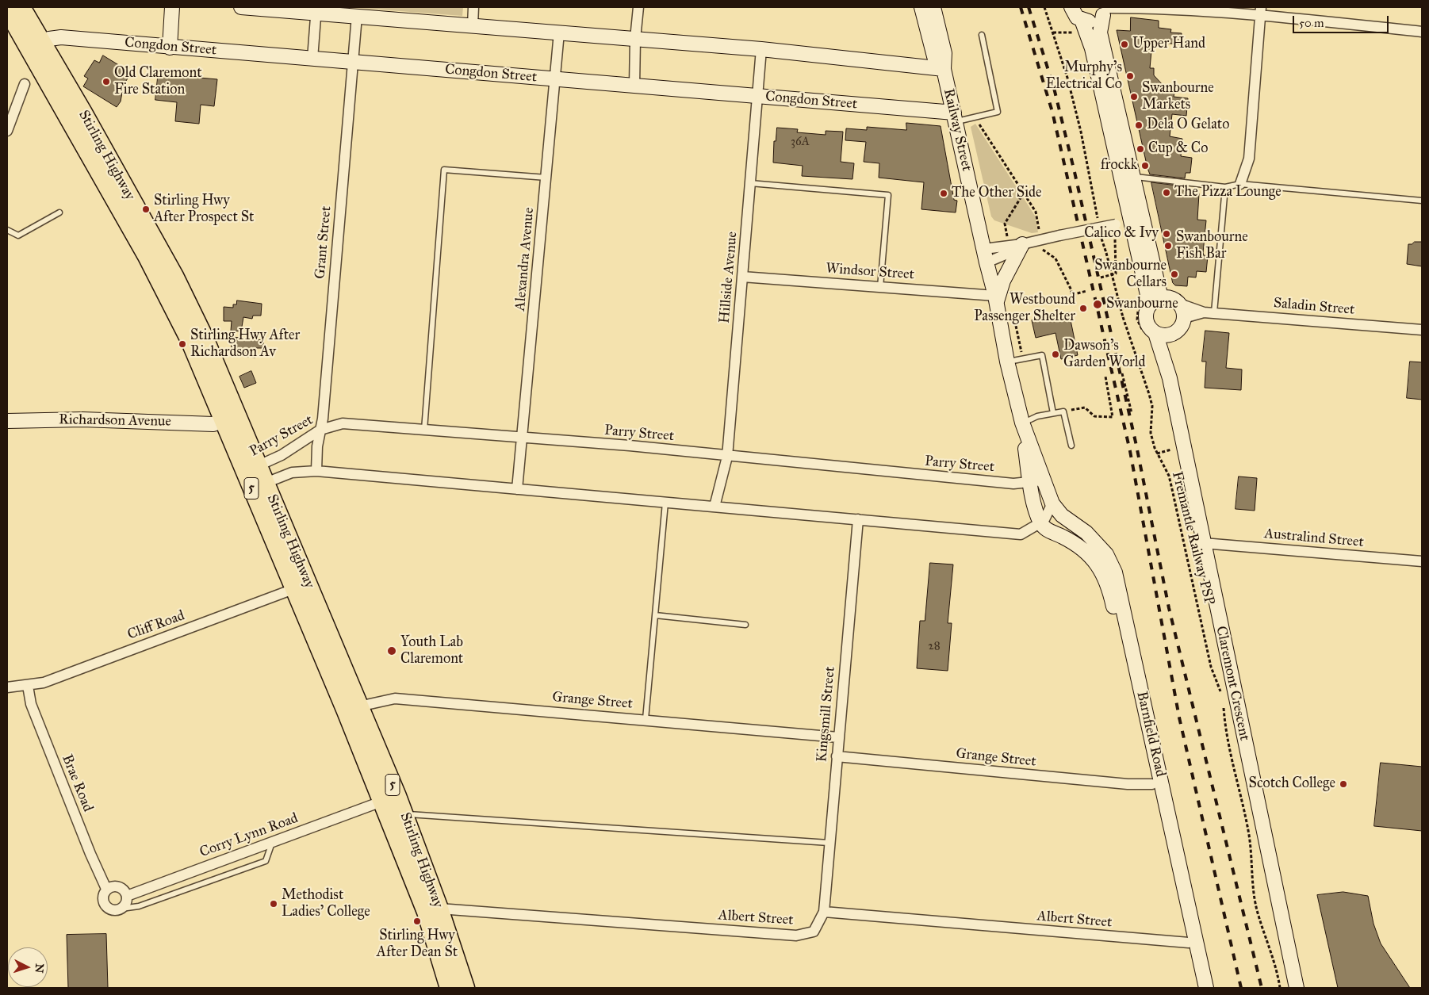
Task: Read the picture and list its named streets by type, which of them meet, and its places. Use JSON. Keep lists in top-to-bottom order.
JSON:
{
  "streets": {
    "highway": ["Stirling Highway", "5"],
    "street": [
      "Congdon Street",
      "Railway Street",
      "Grant Street",
      "Alexandra Avenue",
      "Windsor Street",
      "Hillside Avenue",
      "Saladin Street",
      "Richardson Avenue",
      "Parry Street",
      "Australind Street",
      "Cliff Road",
      "Claremont Crescent",
      "Grange Street",
      "Kingsmill Street",
      "Barnfield Road",
      "Brae Road",
      "Corry Lynn Road",
      "Albert Street"
    ],
    "path": ["Fremantle Railway PSP"]
  },
  "crossings": [
    ["Congdon Street", "Railway Street"],
    ["Congdon Street", "Stirling Highway"],
    ["Congdon Street", "Grant Street"],
    ["Congdon Street", "Alexandra Avenue"],
    ["Congdon Street", "Hillside Avenue"],
    ["Railway Street", "Windsor Street"],
    ["Railway Street", "Parry Street"],
    ["Railway Street", "Barnfield Road"],
    ["Stirling Highway", "Richardson Avenue"],
    ["Stirling Highway", "Parry Street"],
    ["Stirling Highway", "Cliff Road"],
    ["Stirling Highway", "Grange Street"],
    ["Stirling Highway", "Corry Lynn Road"],
    ["Stirling Highway", "Albert Street"],
    ["Grant Street", "Parry Street"],
    ["Alexandra Avenue", "Parry Street"],
    ["Windsor Street", "Hillside Avenue"],
    ["Hillside Avenue", "Parry Street"],
    ["Saladin Street", "Claremont Crescent"],
    ["Australind Street", "Claremont Crescent"],
    ["Cliff Road", "Brae Road"],
    ["Grange Street", "Kingsmill Street"],
    ["Grange Street", "Barnfield Road"],
    ["Kingsmill Street", "Albert Street"],
    ["Barnfield Road", "Albert Street"],
    ["Brae Road", "Corry Lynn Road"]
  ],
  "places": [
    "Upper Hand",
    "Murphy's Electrical Co",
    "Old Claremont Fire Station",
    "Swanbourne Markets",
    "Dela O Gelato",
    "Cup & Co",
    "frockk",
    "The Pizza Lounge",
    "The Other Side",
    "Stirling Hwy After Prospect St",
    "Calico & Ivy",
    "Swanbourne Fish Bar",
    "Swanbourne Cellars",
    "Swanbourne",
    "Westbound Passenger Shelter",
    "Stirling Hwy After Richardson Av",
    "Dawson's Garden World",
    "Youth Lab Claremont",
    "Scotch College",
    "Methodist Ladies' College",
    "Stirling Hwy After Dean St"
  ],
  "house_numbers": ["36A", "28"],
  "scale_bar": "50 m",
  "north": "right"
}
